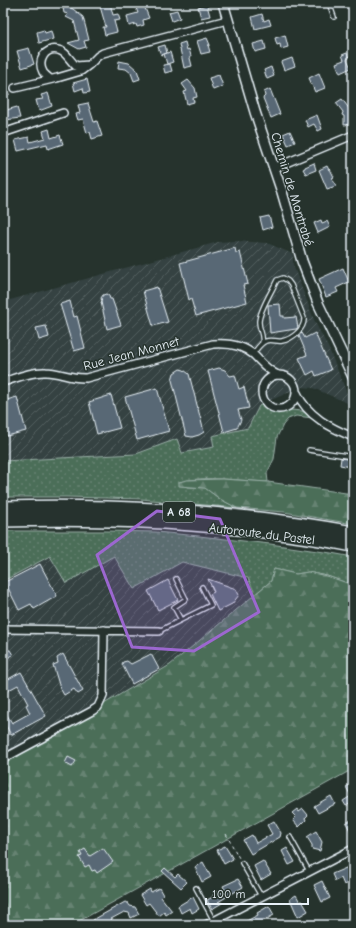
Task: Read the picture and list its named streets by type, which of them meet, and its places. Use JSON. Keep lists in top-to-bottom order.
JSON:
{
  "streets": {
    "highway": ["A 68", "Autoroute du Pastel"],
    "street": ["Chemin de Montrabé", "Rue Jean Monnet"]
  },
  "scale_bar": "100 m"
}
